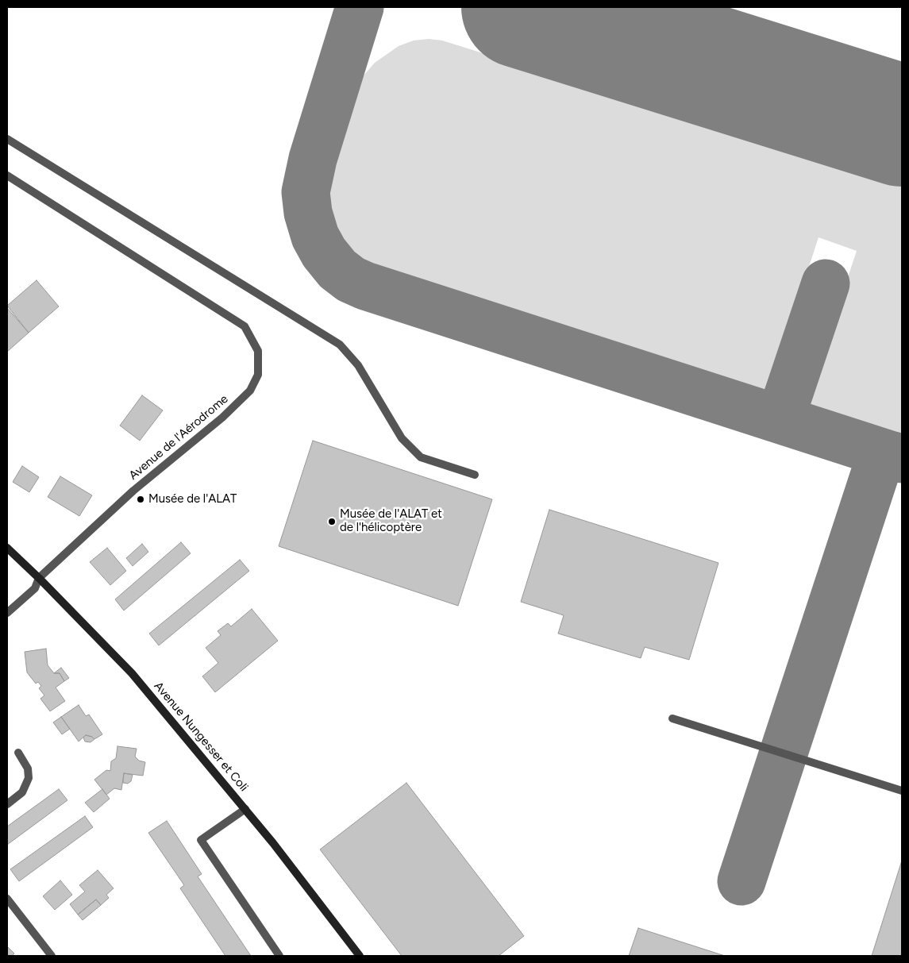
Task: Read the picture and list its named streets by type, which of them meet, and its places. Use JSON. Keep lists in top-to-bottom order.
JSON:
{
  "streets": {
    "main road": ["Avenue Nungesser et Coli"],
    "street": ["Avenue de l'Aérodrome"]
  },
  "crossings": [
    ["Avenue de l'Aérodrome", "Avenue Nungesser et Coli"]
  ],
  "places": ["Musée de l'ALAT", "Musée de l'ALAT et de l'hélicoptère"]
}
